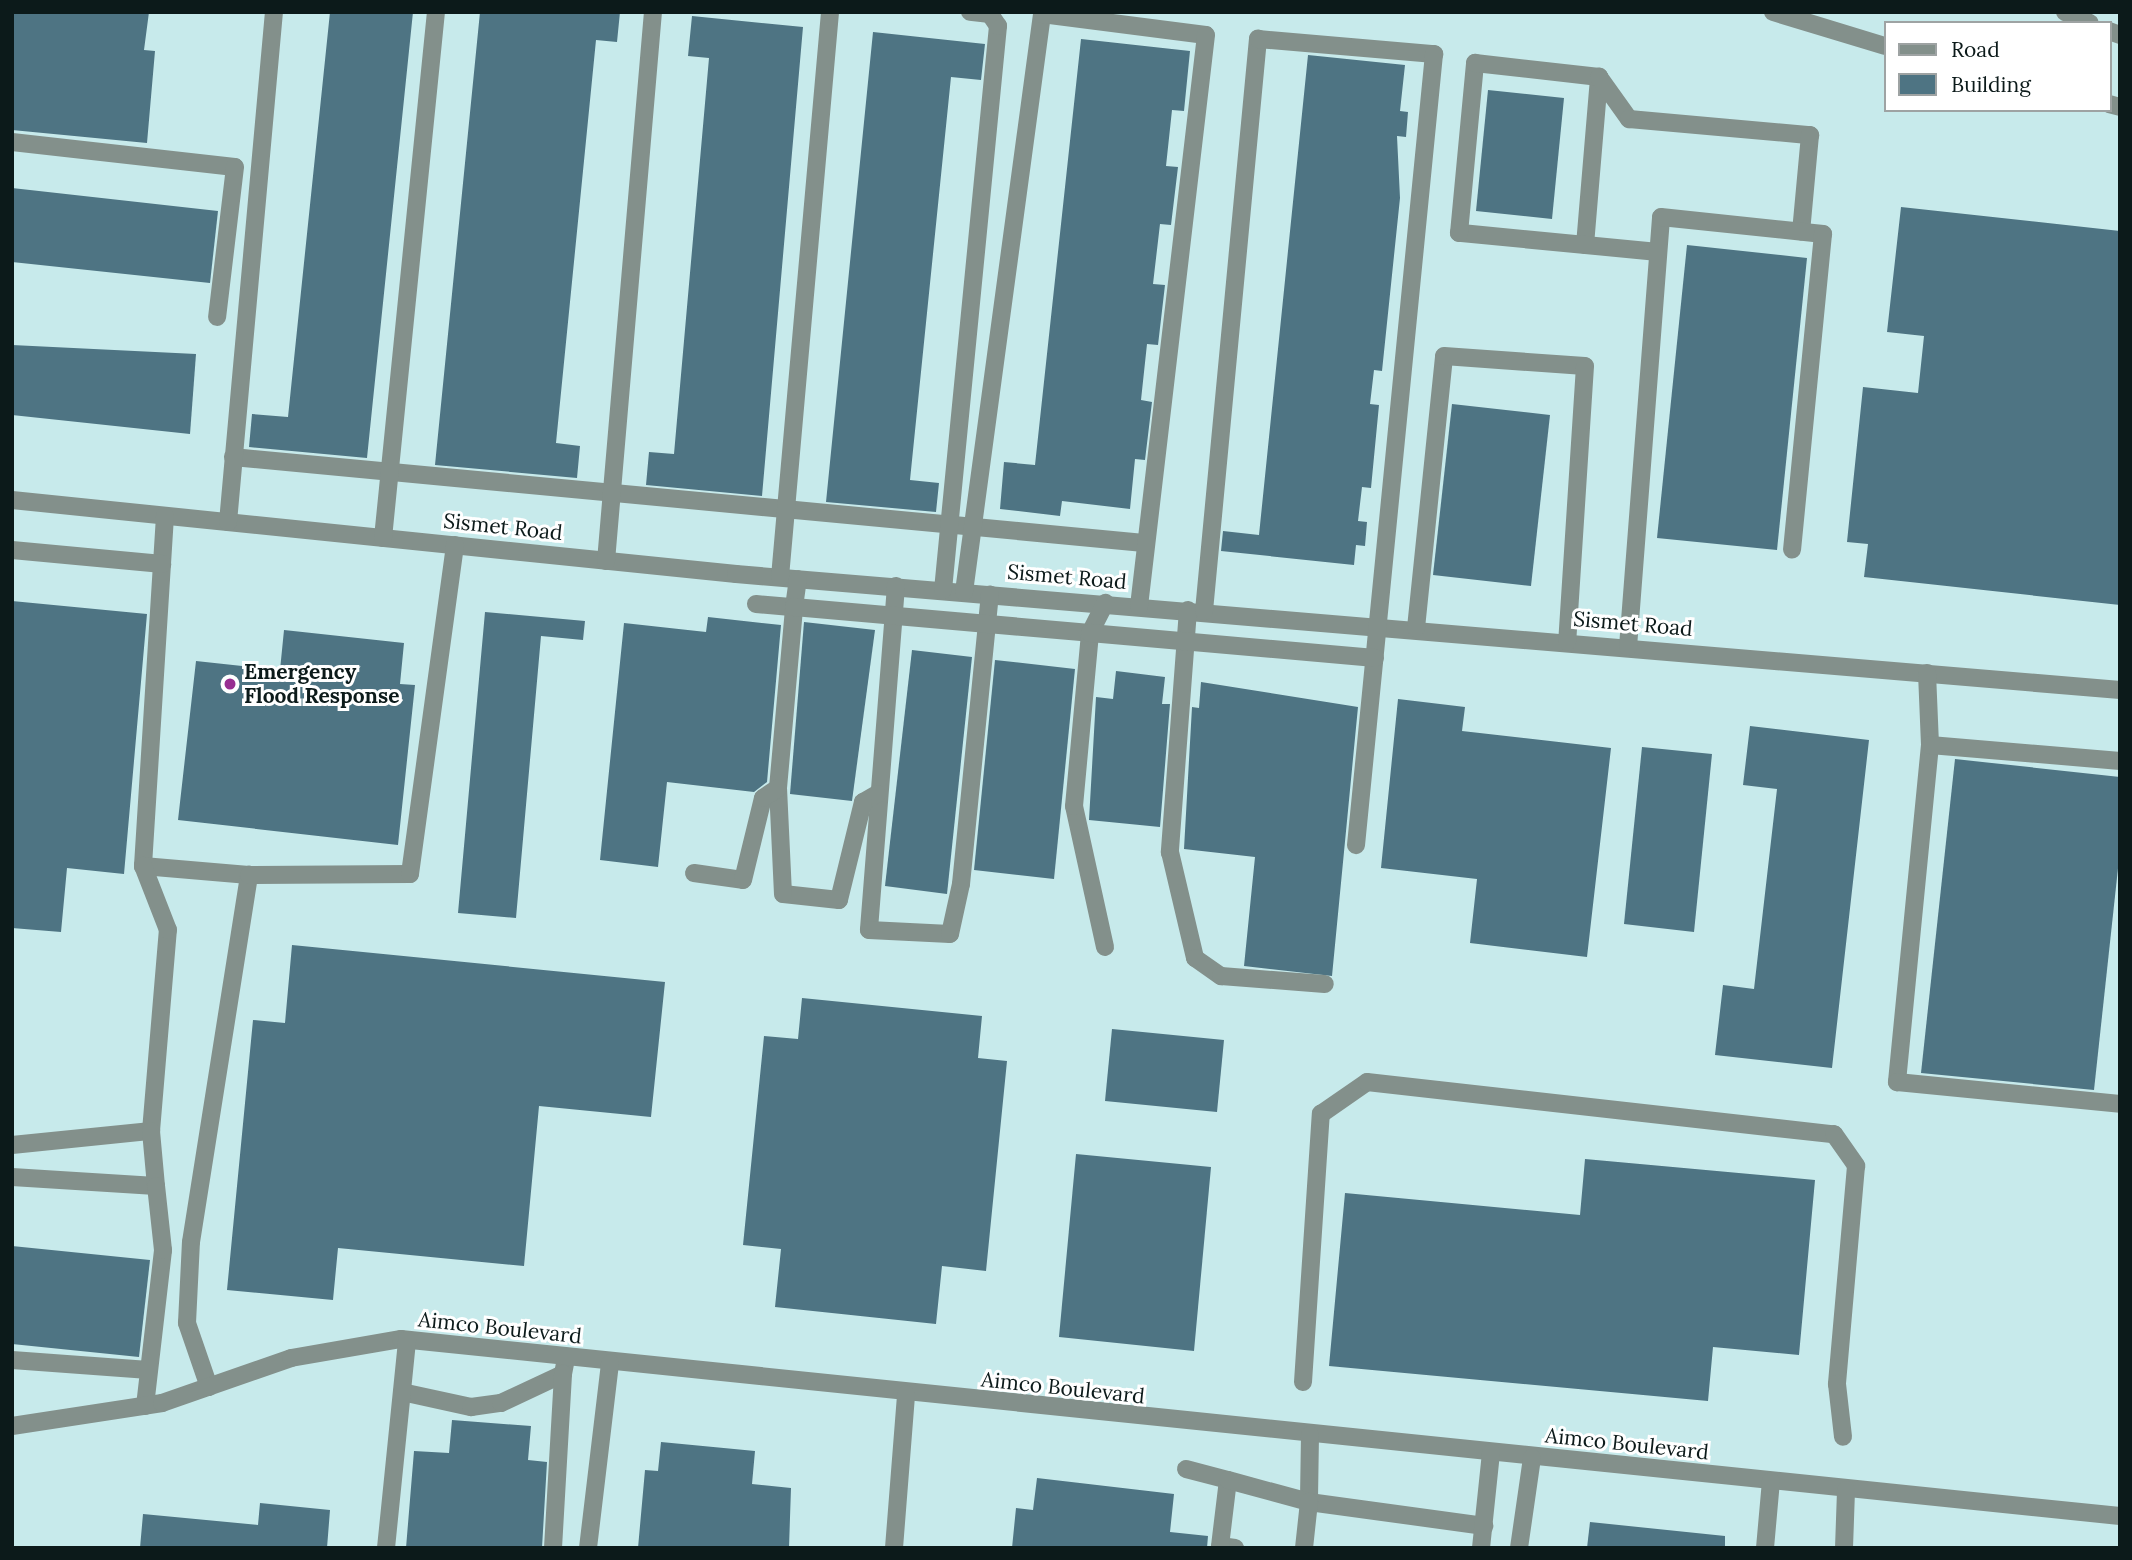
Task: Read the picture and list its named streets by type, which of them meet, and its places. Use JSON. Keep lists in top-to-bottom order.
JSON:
{
  "streets": {
    "street": ["Sismet Road", "Aimco Boulevard"]
  },
  "places": ["Emergency Flood Response"],
  "legend": ["Road", "Building"]
}
